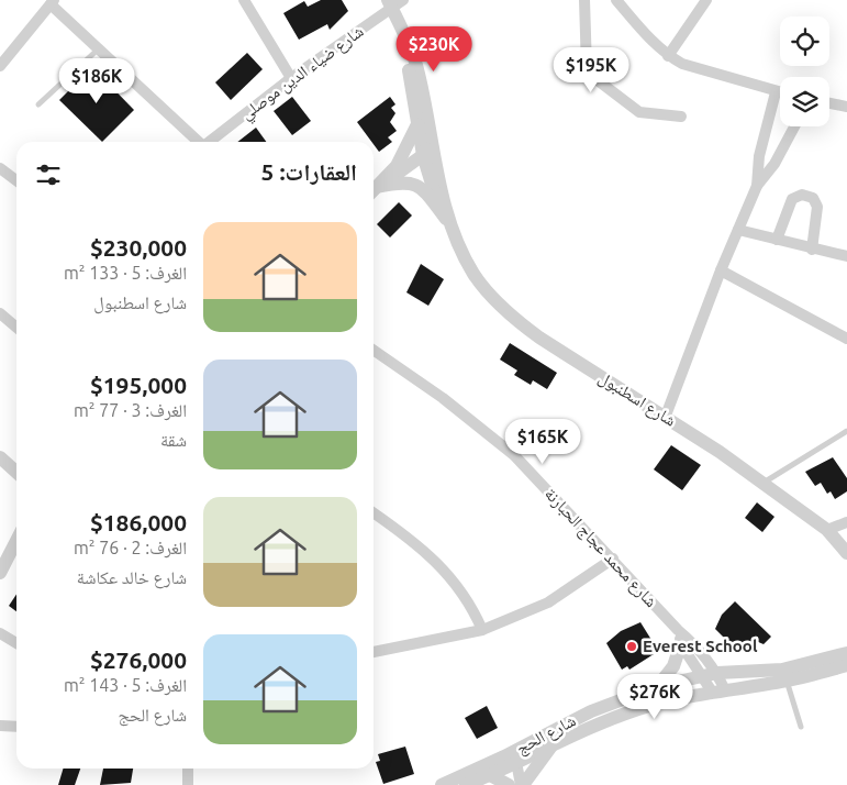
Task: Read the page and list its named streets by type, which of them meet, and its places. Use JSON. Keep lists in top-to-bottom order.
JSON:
{
  "streets": {
    "street": [
      "شارع ضياء الدين موصلي",
      "شارع اسطنبول",
      "شارع محمد عجاج الحبارنة",
      "شارع الحج"
    ]
  },
  "crossings": [
    ["شارع ضياء الدين موصلي", "شارع اسطنبول"],
    ["شارع محمد عجاج الحبارنة", "شارع الحج"]
  ],
  "places": ["Everest School"],
  "page": {
    "price": [
      "$230K",
      "$195K",
      "$186K",
      "$165K",
      "$276K"
    ],
    "heading": "العقارات: 5",
    "list": [
      {
        "name": "$230,000",
        "note": "الغرف: 5 · 133 m² · شارع اسطنبول"
      },
      {
        "name": "$195,000",
        "note": "الغرف: 3 · 77 m² · شقة"
      },
      {
        "name": "$186,000",
        "note": "الغرف: 2 · 76 m² · شارع خالد عكاشة"
      },
      {
        "name": "$276,000",
        "note": "الغرف: 5 · 143 m² · شارع الحج"
      }
    ]
  }
}
